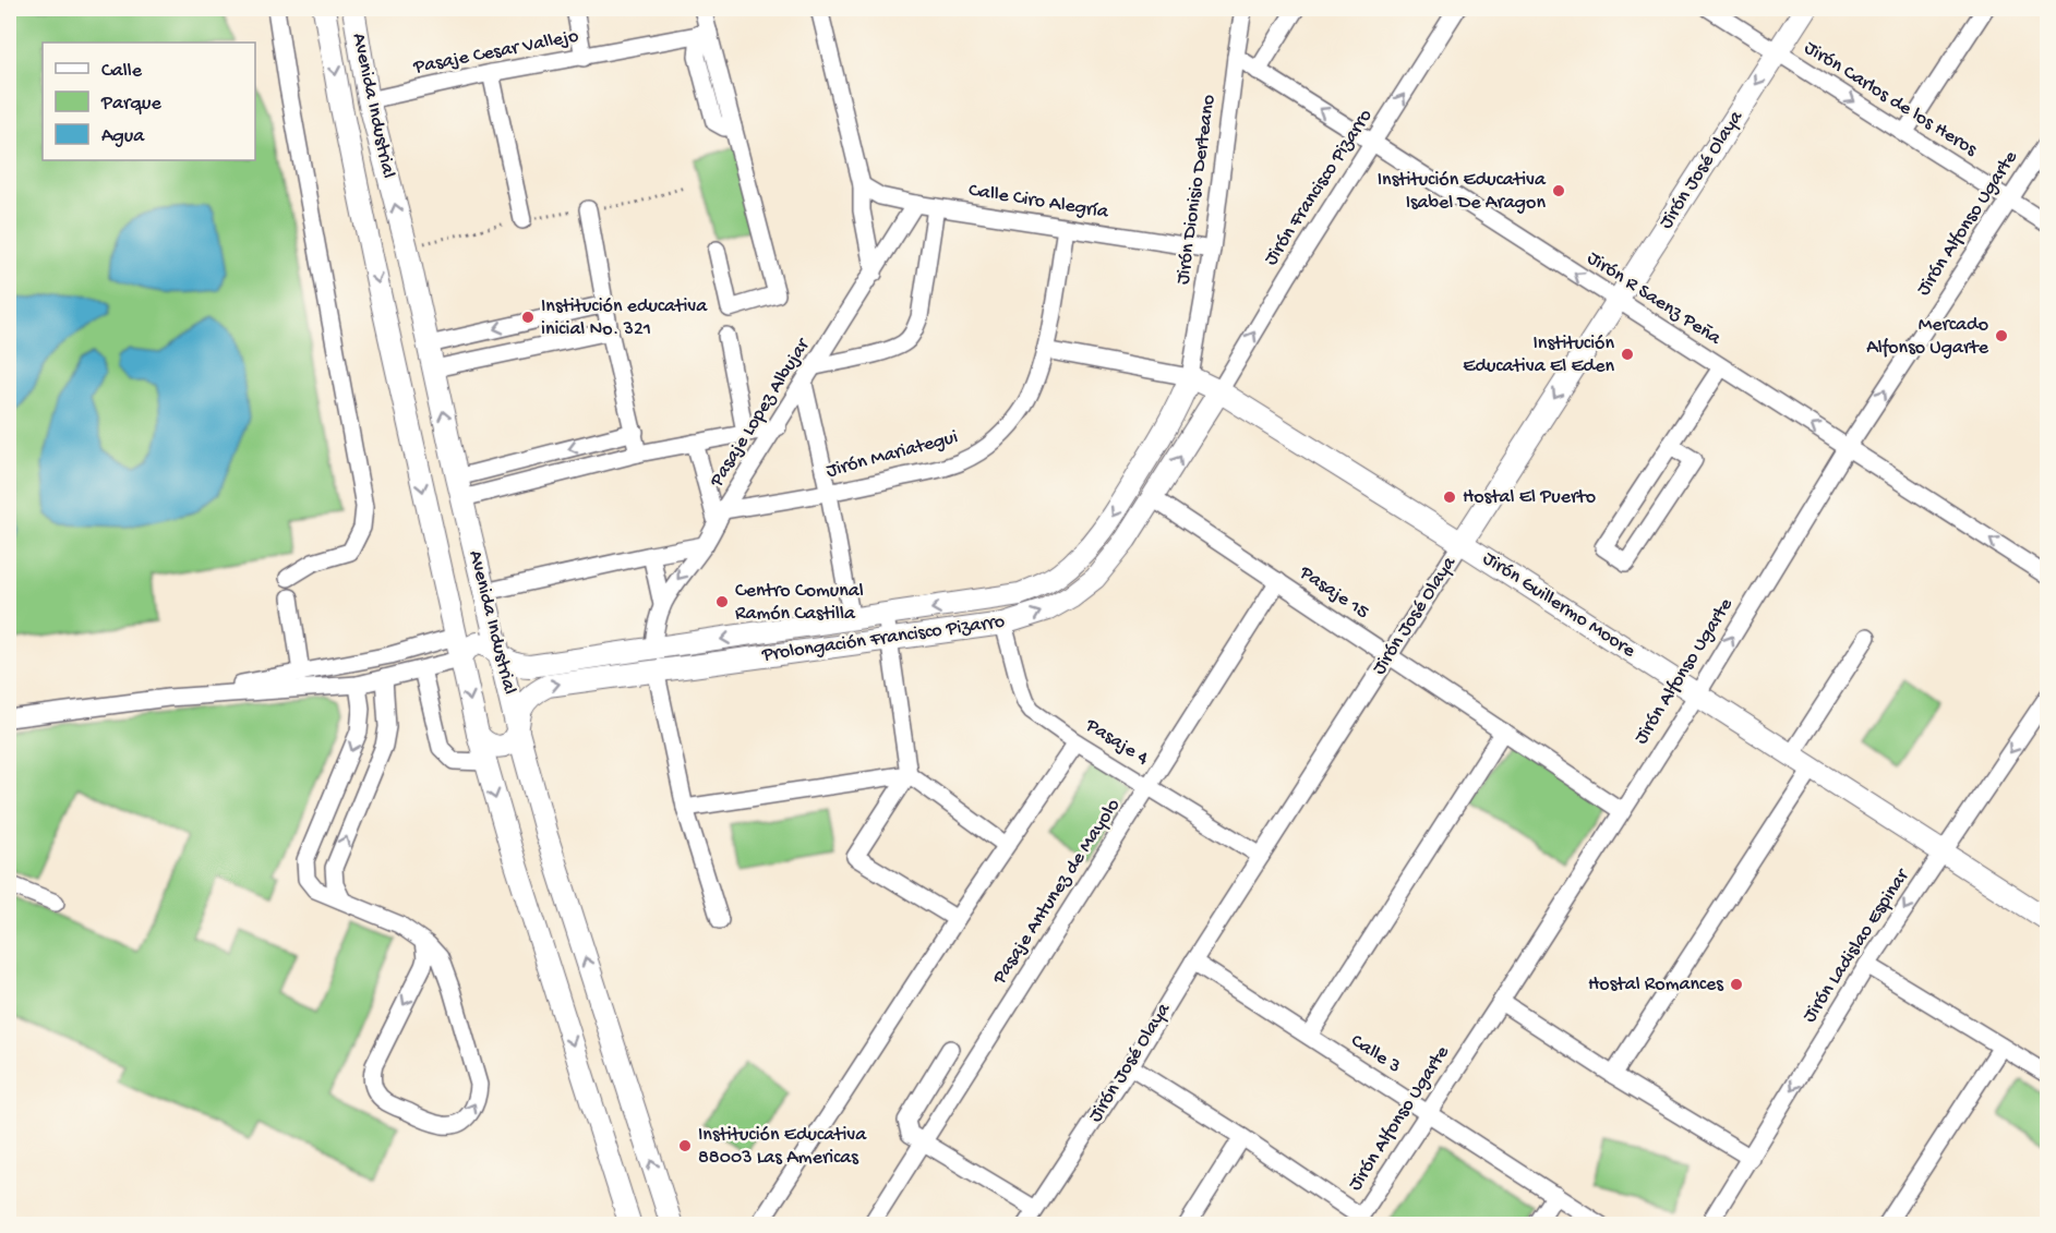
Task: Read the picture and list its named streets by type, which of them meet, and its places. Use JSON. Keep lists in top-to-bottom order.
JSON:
{
  "streets": {
    "main road": [
      "Avenida Industrial",
      "Jirón José Olaya",
      "Jirón Guillermo Moore",
      "Prolongación Francisco Pizarro"
    ],
    "street": [
      "Pasaje Cesar Vallejo",
      "Jirón Carlos de los Heros",
      "Jirón Francisco Pizarro",
      "Jirón Dionisio Derteano",
      "Calle Ciro Alegría",
      "Jirón Alfonso Ugarte",
      "Jirón R Saenz Peña",
      "Pasaje Lopez Albujar",
      "Jirón Mariategui",
      "Pasaje 15",
      "Pasaje 4",
      "Pasaje Antunez de Mayolo",
      "Jirón Ladislao Espinar",
      "Calle 3"
    ]
  },
  "crossings": [
    ["Pasaje Cesar Vallejo", "Avenida Industrial"],
    ["Jirón Carlos de los Heros", "Jirón José Olaya"],
    ["Jirón Carlos de los Heros", "Jirón Alfonso Ugarte"],
    ["Avenida Industrial", "Prolongación Francisco Pizarro"],
    ["Jirón José Olaya", "Jirón R Saenz Peña"],
    ["Jirón José Olaya", "Pasaje 15"],
    ["Jirón José Olaya", "Jirón Guillermo Moore"],
    ["Jirón José Olaya", "Pasaje 4"],
    ["Jirón José Olaya", "Calle 3"],
    ["Jirón Francisco Pizarro", "Jirón R Saenz Peña"],
    ["Jirón Francisco Pizarro", "Jirón Guillermo Moore"],
    ["Jirón Francisco Pizarro", "Prolongación Francisco Pizarro"],
    ["Jirón Dionisio Derteano", "Calle Ciro Alegría"],
    ["Jirón Dionisio Derteano", "Jirón R Saenz Peña"],
    ["Jirón Dionisio Derteano", "Jirón Guillermo Moore"],
    ["Jirón Dionisio Derteano", "Prolongación Francisco Pizarro"],
    ["Calle Ciro Alegría", "Pasaje Lopez Albujar"],
    ["Calle Ciro Alegría", "Jirón Mariategui"],
    ["Jirón Alfonso Ugarte", "Jirón R Saenz Peña"],
    ["Jirón Alfonso Ugarte", "Pasaje 15"],
    ["Jirón Alfonso Ugarte", "Jirón Guillermo Moore"],
    ["Jirón Alfonso Ugarte", "Calle 3"],
    ["Pasaje Lopez Albujar", "Jirón Mariategui"],
    ["Pasaje Lopez Albujar", "Prolongación Francisco Pizarro"],
    ["Jirón Mariategui", "Jirón Guillermo Moore"],
    ["Pasaje 15", "Prolongación Francisco Pizarro"],
    ["Pasaje 15", "Pasaje Antunez de Mayolo"],
    ["Jirón Guillermo Moore", "Prolongación Francisco Pizarro"],
    ["Jirón Guillermo Moore", "Jirón Ladislao Espinar"],
    ["Prolongación Francisco Pizarro", "Pasaje 4"],
    ["Pasaje 4", "Pasaje Antunez de Mayolo"]
  ],
  "one_way": [
    "Jirón Carlos de los Heros",
    "Jirón José Olaya",
    "Jirón Francisco Pizarro",
    "Jirón Alfonso Ugarte",
    "Jirón R Saenz Peña",
    "Jirón Ladislao Espinar"
  ],
  "places": [
    "Institución Educativa Isabel De Aragon",
    "Institución educativa inicial No. 321",
    "Mercado Alfonso Ugarte",
    "Institución Educativa El Eden",
    "Hostal El Puerto",
    "Centro Comunal Ramón Castilla",
    "Hostal Romances",
    "Institución Educativa 88003 Las Americas"
  ],
  "legend": ["Calle", "Parque", "Agua"]
}
